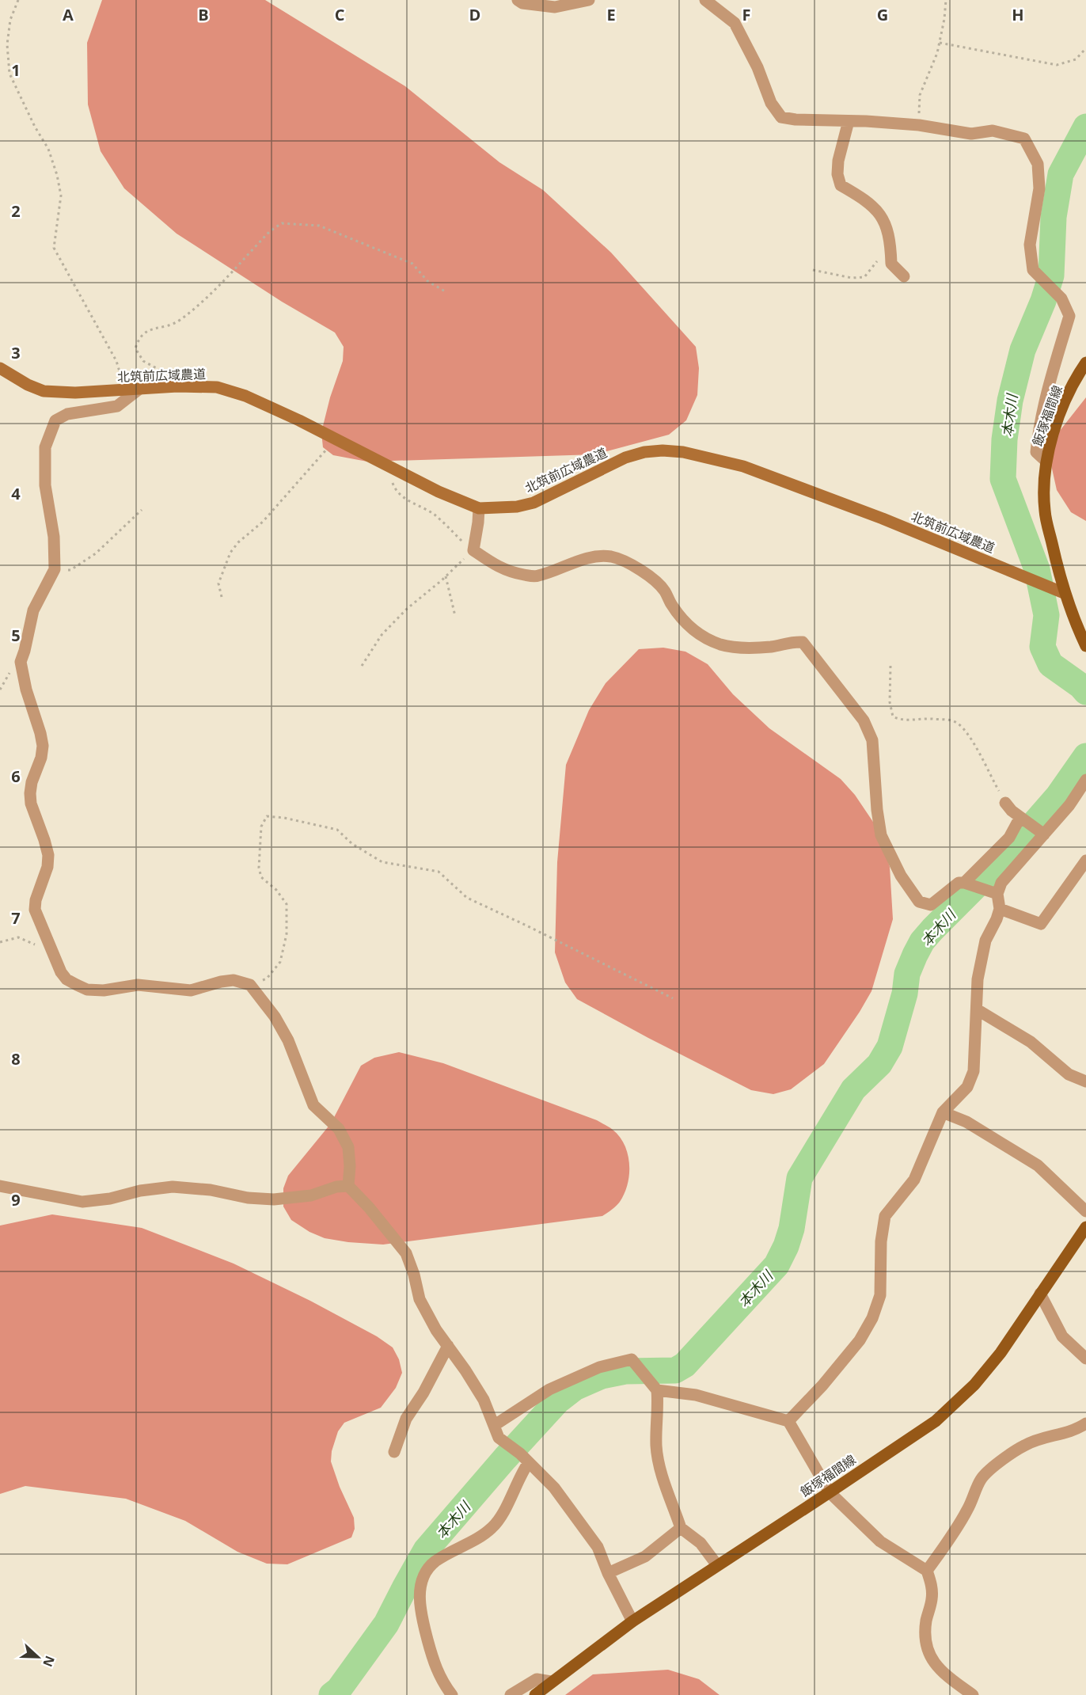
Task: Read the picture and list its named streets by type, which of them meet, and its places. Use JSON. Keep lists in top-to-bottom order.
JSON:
{
  "streets": {
    "main road": ["飯塚福間線"],
    "street": ["北筑前広域農道"]
  },
  "crossings": [
    ["北筑前広域農道", "飯塚福間線"]
  ],
  "water": ["本木川"],
  "north": "right",
  "grid": {
    "columns": [
      "A",
      "B",
      "C",
      "D",
      "E",
      "F",
      "G",
      "H"
    ],
    "rows": [
      "1",
      "2",
      "3",
      "4",
      "5",
      "6",
      "7",
      "8",
      "9"
    ]
  }
}
